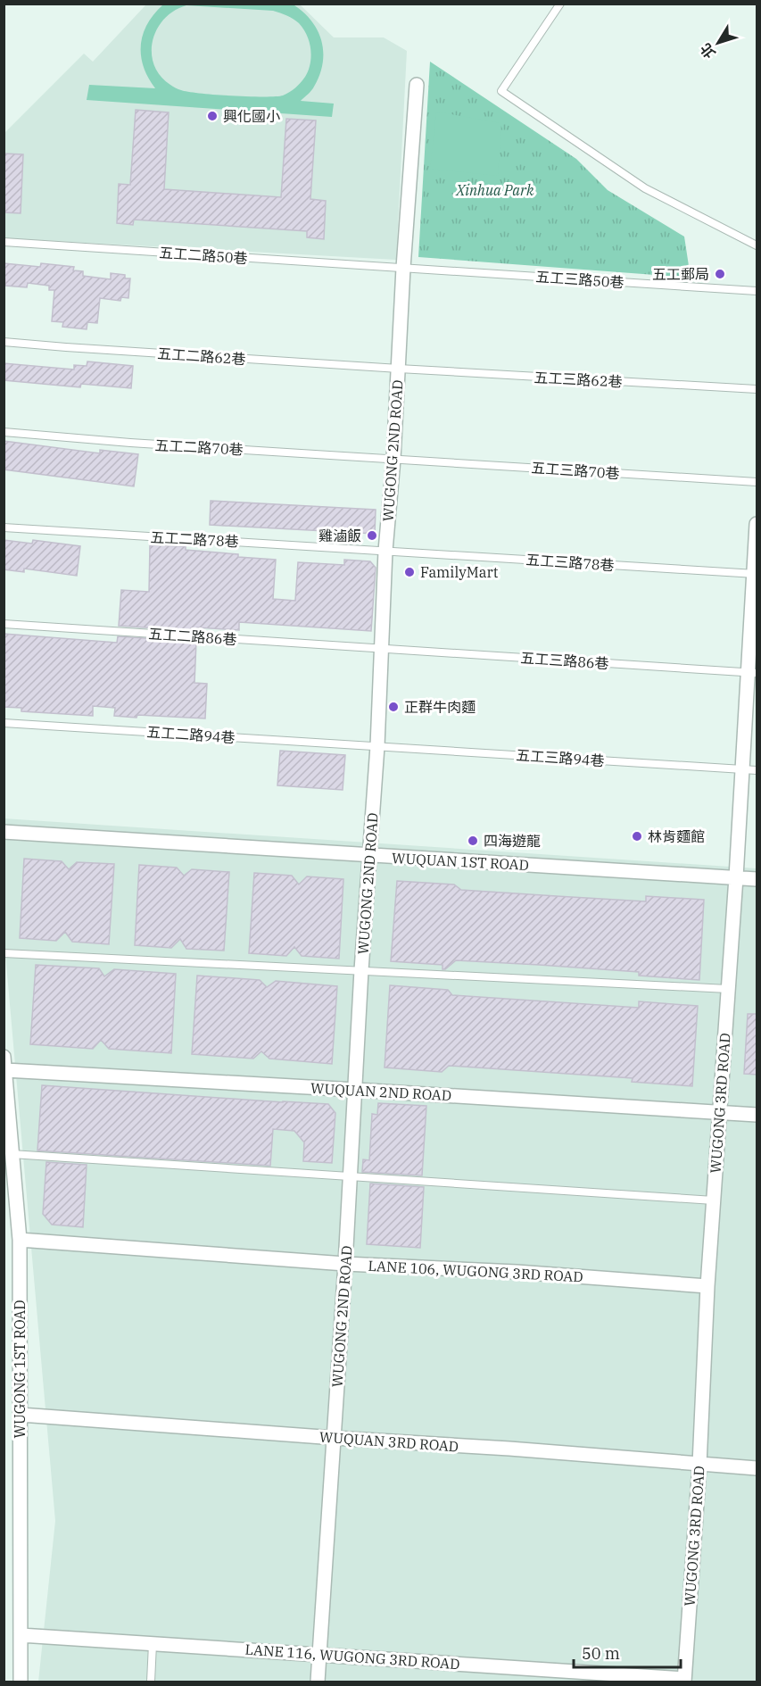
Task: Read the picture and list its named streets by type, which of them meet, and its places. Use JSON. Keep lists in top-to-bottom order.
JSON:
{
  "streets": {
    "street": [
      "WUGONG 2ND ROAD",
      "WUQUAN 1ST ROAD",
      "WUQUAN 2ND ROAD",
      "WUGONG 3RD ROAD",
      "LANE 106, WUGONG 3RD ROAD",
      "WUGONG 1ST ROAD",
      "WUQUAN 3RD ROAD",
      "LANE 116, WUGONG 3RD ROAD"
    ],
    "lane": [
      "五工二路50巷",
      "五工三路50巷",
      "五工二路62巷",
      "五工三路62巷",
      "五工二路70巷",
      "五工三路70巷",
      "五工二路78巷",
      "五工三路78巷",
      "五工二路86巷",
      "五工三路86巷",
      "五工二路94巷",
      "五工三路94巷"
    ]
  },
  "crossings": [
    ["五工二路50巷", "五工三路50巷"],
    ["五工二路50巷", "WUGONG 2ND ROAD"],
    ["五工三路50巷", "WUGONG 2ND ROAD"],
    ["五工二路62巷", "五工三路62巷"],
    ["五工二路62巷", "WUGONG 2ND ROAD"],
    ["五工三路62巷", "WUGONG 2ND ROAD"],
    ["五工二路70巷", "WUGONG 2ND ROAD"],
    ["五工二路70巷", "五工三路70巷"],
    ["WUGONG 2ND ROAD", "五工三路70巷"],
    ["WUGONG 2ND ROAD", "五工二路78巷"],
    ["WUGONG 2ND ROAD", "五工三路78巷"],
    ["WUGONG 2ND ROAD", "五工二路86巷"],
    ["WUGONG 2ND ROAD", "五工三路86巷"],
    ["WUGONG 2ND ROAD", "五工二路94巷"],
    ["WUGONG 2ND ROAD", "五工三路94巷"],
    ["WUGONG 2ND ROAD", "WUQUAN 1ST ROAD"],
    ["WUGONG 2ND ROAD", "WUQUAN 2ND ROAD"],
    ["WUGONG 2ND ROAD", "LANE 106, WUGONG 3RD ROAD"],
    ["WUGONG 2ND ROAD", "WUQUAN 3RD ROAD"],
    ["WUGONG 2ND ROAD", "LANE 116, WUGONG 3RD ROAD"],
    ["五工二路78巷", "五工三路78巷"],
    ["五工三路78巷", "WUGONG 3RD ROAD"],
    ["五工二路86巷", "五工三路86巷"],
    ["五工三路86巷", "WUGONG 3RD ROAD"],
    ["五工二路94巷", "五工三路94巷"],
    ["五工三路94巷", "WUGONG 3RD ROAD"],
    ["WUQUAN 1ST ROAD", "WUGONG 3RD ROAD"],
    ["WUQUAN 2ND ROAD", "WUGONG 3RD ROAD"],
    ["WUQUAN 2ND ROAD", "WUGONG 1ST ROAD"],
    ["WUGONG 3RD ROAD", "LANE 106, WUGONG 3RD ROAD"],
    ["WUGONG 3RD ROAD", "WUQUAN 3RD ROAD"],
    ["WUGONG 3RD ROAD", "LANE 116, WUGONG 3RD ROAD"],
    ["LANE 106, WUGONG 3RD ROAD", "WUGONG 1ST ROAD"],
    ["WUGONG 1ST ROAD", "WUQUAN 3RD ROAD"],
    ["WUGONG 1ST ROAD", "LANE 116, WUGONG 3RD ROAD"]
  ],
  "parks": ["Xinhua Park"],
  "places": [
    "興化國小",
    "五工郵局",
    "雞滷飯",
    "FamilyMart",
    "正群牛肉麵",
    "林肯麵館",
    "四海遊龍"
  ],
  "scale_bar": "50 m",
  "north": "bottom left"
}
